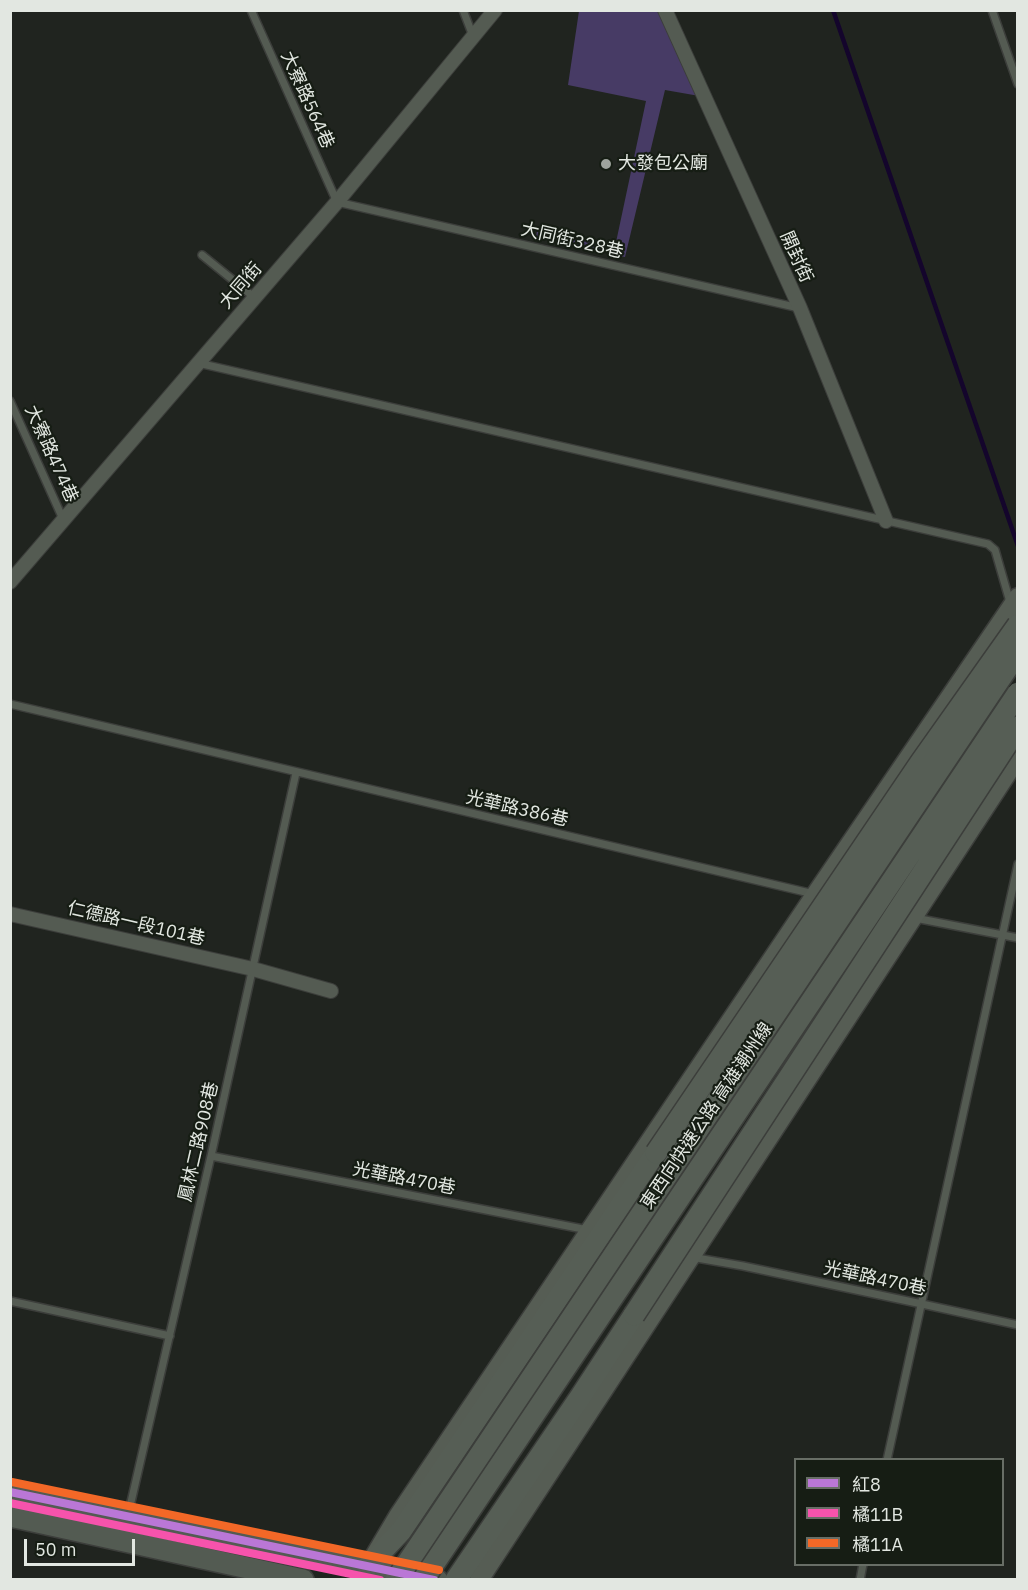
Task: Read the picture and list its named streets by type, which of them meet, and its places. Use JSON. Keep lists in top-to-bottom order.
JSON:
{
  "streets": {
    "highway": ["東西向快速公路 高雄潮州線"],
    "street": ["開封街", "大同街", "仁德路一段101巷"],
    "lane": [
      "大寮路564巷",
      "大同街328巷",
      "大寮路474巷",
      "光華路386巷",
      "鳳林二路908巷",
      "光華路470巷"
    ]
  },
  "crossings": [
    ["大寮路564巷", "大同街328巷"],
    ["大寮路564巷", "大同街"],
    ["大同街328巷", "開封街"],
    ["大同街328巷", "大同街"],
    ["大同街", "大寮路474巷"],
    ["光華路386巷", "鳳林二路908巷"],
    ["仁德路一段101巷", "鳳林二路908巷"],
    ["鳳林二路908巷", "光華路470巷"]
  ],
  "places": ["大發包公廟"],
  "lines": ["transit line 橘11A", "transit line 紅8", "transit line 橘11B"],
  "legend": ["紅8", "橘11B", "橘11A"],
  "scale_bar": "50 m"
}
